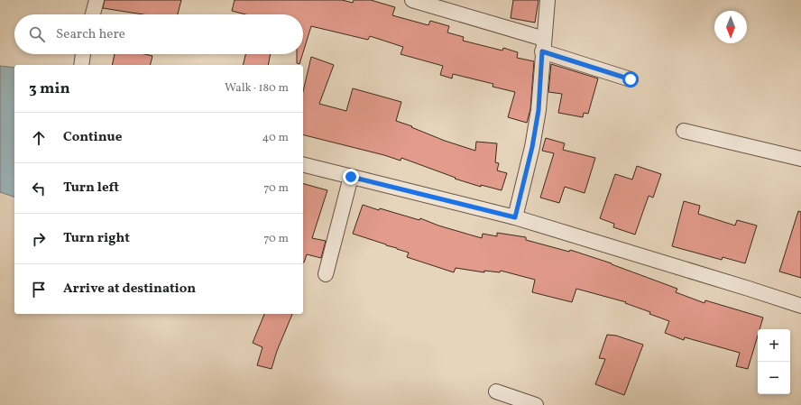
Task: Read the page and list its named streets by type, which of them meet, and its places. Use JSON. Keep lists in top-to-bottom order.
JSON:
{
  "north": "bottom",
  "page": {
    "search": "Search here",
    "heading": ["3 min", "Walk · 180 m"],
    "list": [
      ["Continue", "40 m"],
      ["Turn left", "70 m"],
      ["Turn right", "70 m"],
      "Arrive at destination"
    ],
    "map_buttons": ["+", "−"]
  }
}
